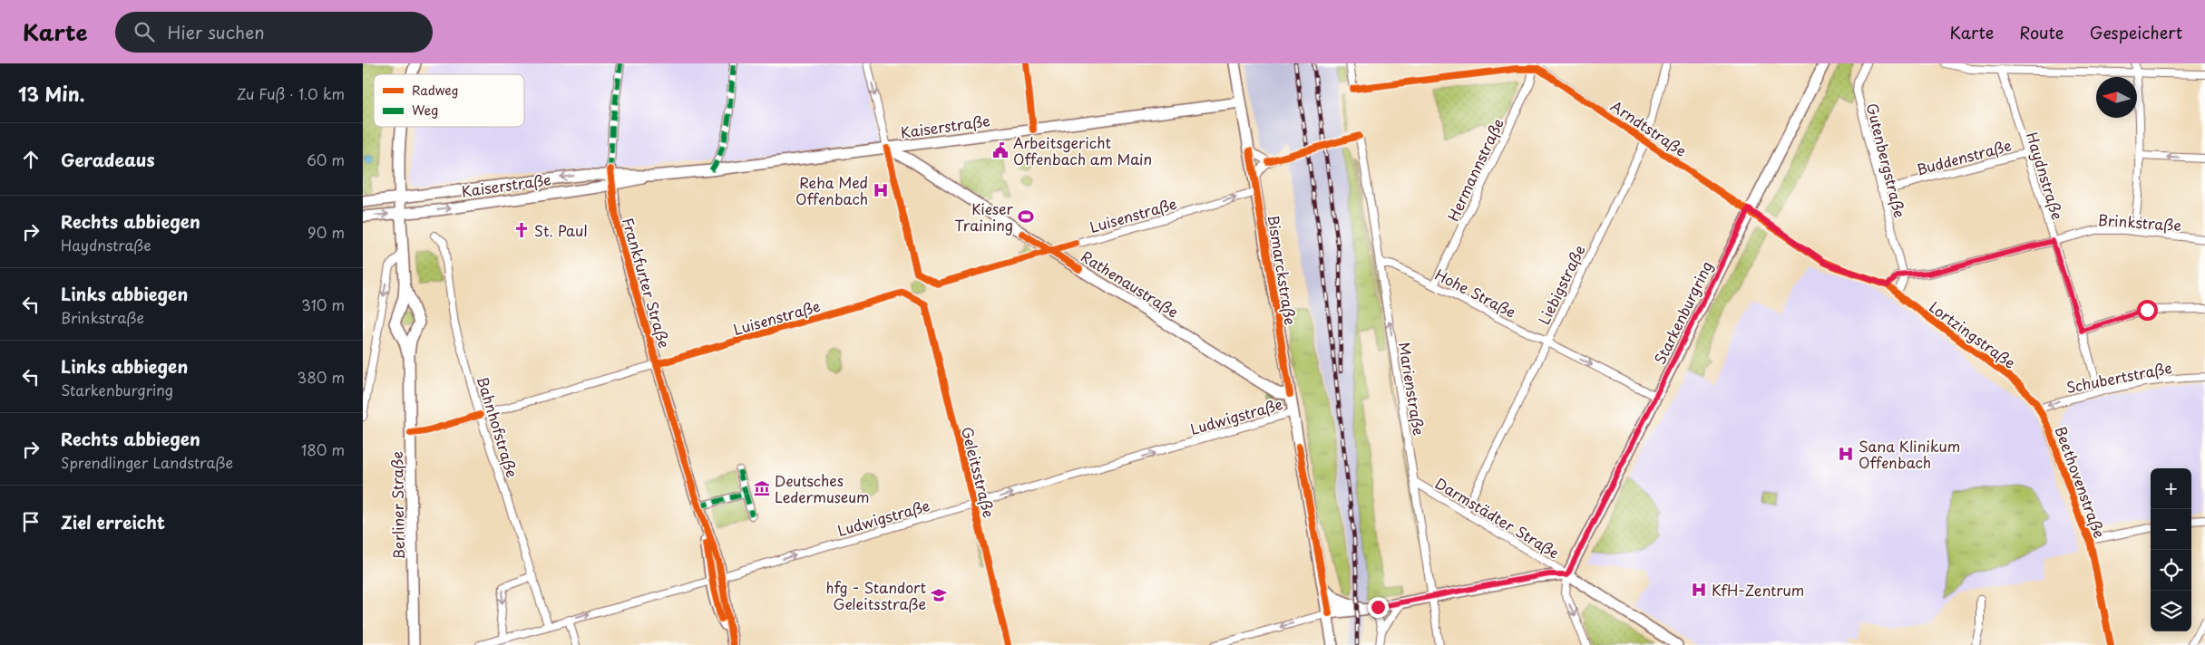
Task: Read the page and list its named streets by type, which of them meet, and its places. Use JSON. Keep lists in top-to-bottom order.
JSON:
{
  "streets": {
    "main road": [
      "Kaiserstraße",
      "Bismarckstraße",
      "Frankfurter Straße",
      "Rathenaustraße",
      "Starkenburgring",
      "Berliner Straße"
    ],
    "street": [
      "Arndtstraße",
      "Buddenstraße",
      "Gutenbergstraße",
      "Hermannstraße",
      "Haydnstraße",
      "Luisenstraße",
      "Brinkstraße",
      "Liebigstraße",
      "Hohe Straße",
      "Lortzingstraße",
      "Schubertstraße",
      "Marienstraße",
      "Ludwigstraße",
      "Bahnhofstraße",
      "Geleitsstraße",
      "Beethovenstraße",
      "Darmstädter Straße"
    ]
  },
  "crossings": [
    ["Kaiserstraße", "Luisenstraße"],
    ["Kaiserstraße", "Bismarckstraße"],
    ["Kaiserstraße", "Frankfurter Straße"],
    ["Kaiserstraße", "Rathenaustraße"],
    ["Kaiserstraße", "Berliner Straße"],
    ["Arndtstraße", "Hermannstraße"],
    ["Arndtstraße", "Liebigstraße"],
    ["Arndtstraße", "Starkenburgring"],
    ["Buddenstraße", "Gutenbergstraße"],
    ["Buddenstraße", "Haydnstraße"],
    ["Gutenbergstraße", "Brinkstraße"],
    ["Gutenbergstraße", "Lortzingstraße"],
    ["Hermannstraße", "Hohe Straße"],
    ["Haydnstraße", "Brinkstraße"],
    ["Haydnstraße", "Schubertstraße"],
    ["Luisenstraße", "Bismarckstraße"],
    ["Luisenstraße", "Frankfurter Straße"],
    ["Luisenstraße", "Rathenaustraße"],
    ["Luisenstraße", "Bahnhofstraße"],
    ["Luisenstraße", "Geleitsstraße"],
    ["Luisenstraße", "Berliner Straße"],
    ["Bismarckstraße", "Rathenaustraße"],
    ["Bismarckstraße", "Ludwigstraße"],
    ["Frankfurter Straße", "Ludwigstraße"],
    ["Liebigstraße", "Hohe Straße"],
    ["Liebigstraße", "Darmstädter Straße"],
    ["Hohe Straße", "Starkenburgring"],
    ["Hohe Straße", "Marienstraße"],
    ["Starkenburgring", "Darmstädter Straße"],
    ["Lortzingstraße", "Schubertstraße"],
    ["Lortzingstraße", "Beethovenstraße"],
    ["Schubertstraße", "Beethovenstraße"],
    ["Marienstraße", "Darmstädter Straße"],
    ["Ludwigstraße", "Bahnhofstraße"],
    ["Ludwigstraße", "Geleitsstraße"]
  ],
  "one_way": [
    "Hohe Straße",
    "Schubertstraße",
    "Marienstraße",
    "Ludwigstraße"
  ],
  "places": {
    "public building": ["Arbeitsgericht Offenbach am Main"],
    "hospital": ["Reha Med Offenbach", "Sana Klinikum Offenbach", "KfH-Zentrum"],
    "sports": ["Kieser Training"],
    "church": ["St. Paul"],
    "museum": ["Deutsches Ledermuseum"],
    "school or university": ["hfg - Standort Geleitsstraße"]
  },
  "legend": ["Radweg", "Weg"],
  "north": "left",
  "page": {
    "header": "Karte",
    "search": "Hier suchen",
    "nav": ["Karte", "Route", "Gespeichert"],
    "heading": ["13 Min.", "Zu Fuß · 1.0 km"],
    "list": [
      ["Geradeaus", "60 m"],
      ["Rechts abbiegen", "Haydnstraße", "90 m"],
      ["Links abbiegen", "Brinkstraße", "310 m"],
      ["Links abbiegen", "Starkenburgring", "380 m"],
      ["Rechts abbiegen", "Sprendlinger Landstraße", "180 m"],
      "Ziel erreicht"
    ],
    "map_buttons": ["+", "−"]
  }
}
